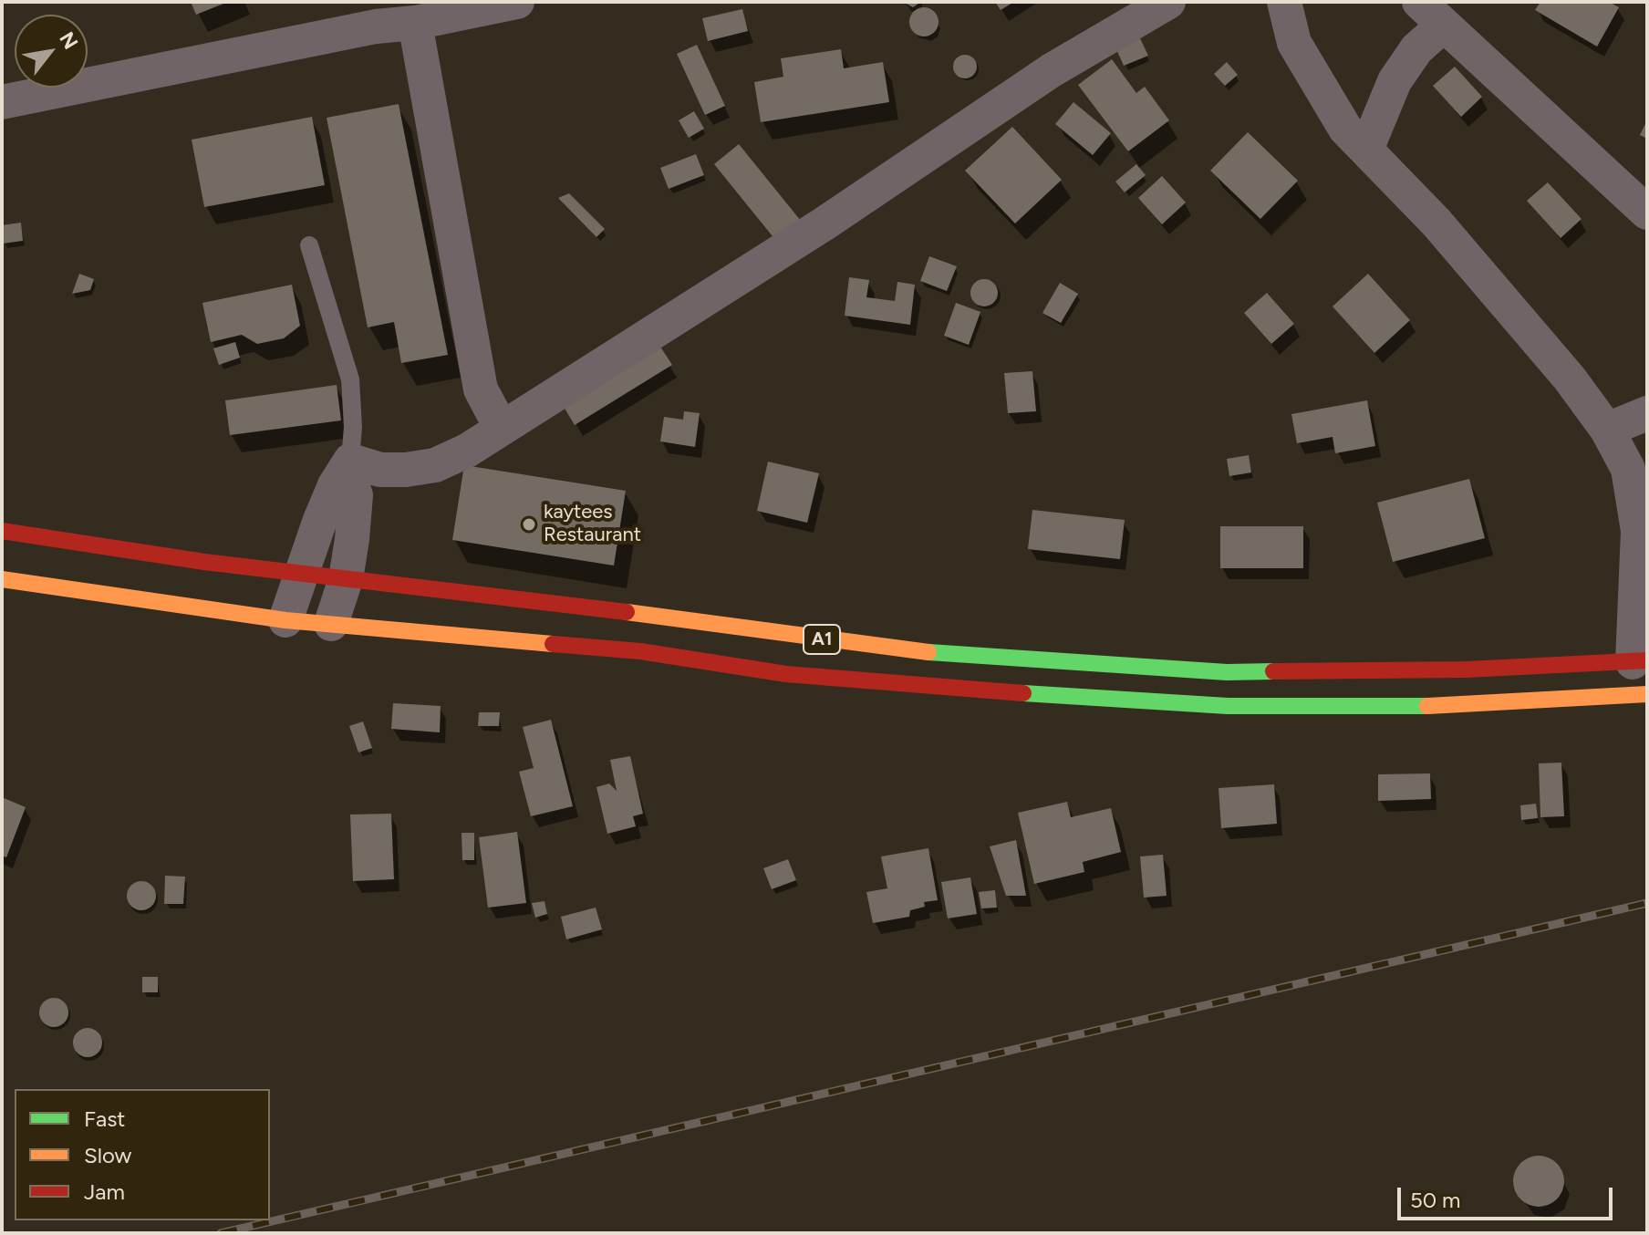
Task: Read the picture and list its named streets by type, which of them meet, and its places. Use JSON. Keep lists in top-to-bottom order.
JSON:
{
  "streets": {
    "highway": ["A1"]
  },
  "places": ["kaytees Restaurant"],
  "legend": ["Fast", "Slow", "Jam"],
  "scale_bar": "50 m",
  "north": "top right"
}
